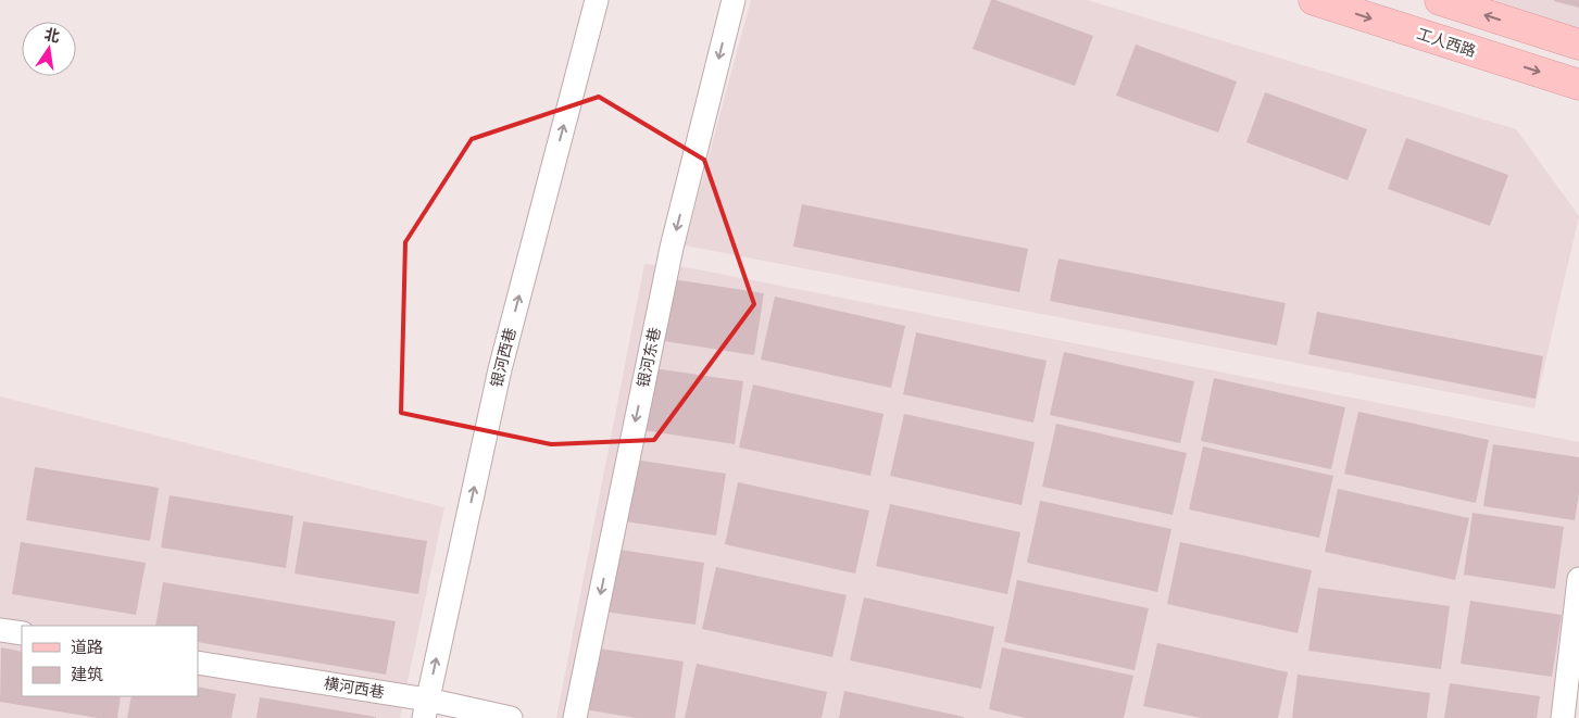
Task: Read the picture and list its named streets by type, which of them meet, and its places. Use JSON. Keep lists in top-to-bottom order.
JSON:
{
  "streets": {
    "main road": ["工人西路"],
    "street": ["银河西巷", "银河东巷", "横河西巷"]
  },
  "crossings": [
    ["银河西巷", "横河西巷"]
  ],
  "one_way": ["银河西巷", "银河东巷"],
  "legend": ["道路", "建筑"],
  "north": "top"
}
